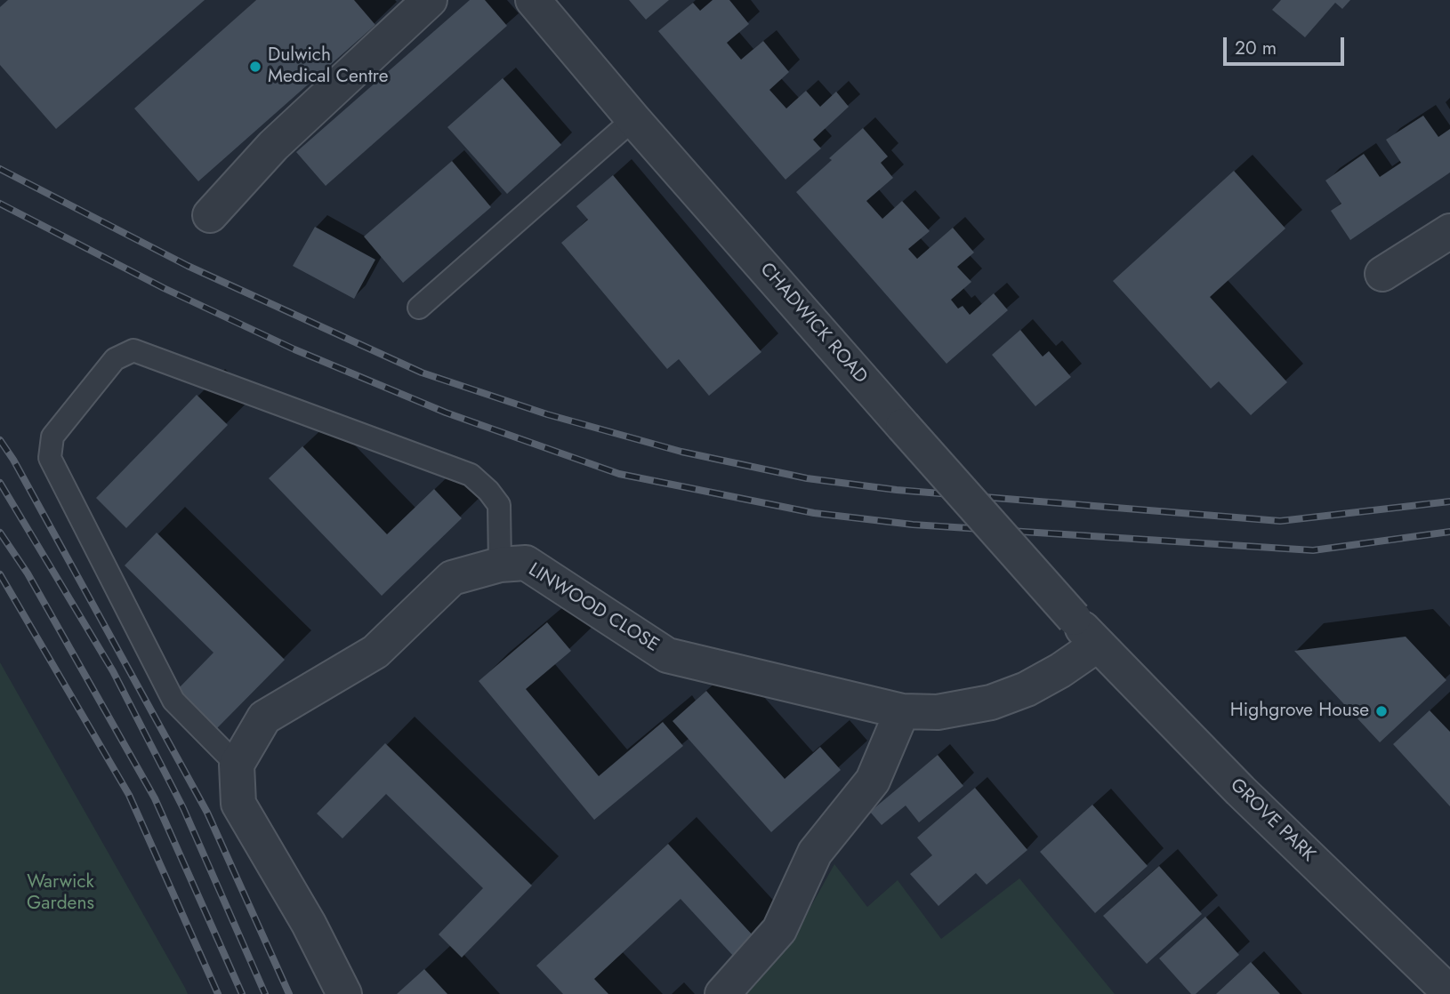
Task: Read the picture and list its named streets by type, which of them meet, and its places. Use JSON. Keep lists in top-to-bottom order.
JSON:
{
  "streets": {
    "street": ["CHADWICK ROAD", "LINWOOD CLOSE", "GROVE PARK"]
  },
  "crossings": [
    ["CHADWICK ROAD", "LINWOOD CLOSE"],
    ["CHADWICK ROAD", "GROVE PARK"],
    ["LINWOOD CLOSE", "GROVE PARK"]
  ],
  "parks": ["Warwick Gardens"],
  "places": ["Dulwich Medical Centre", "Highgrove House"],
  "scale_bar": "20 m"
}
